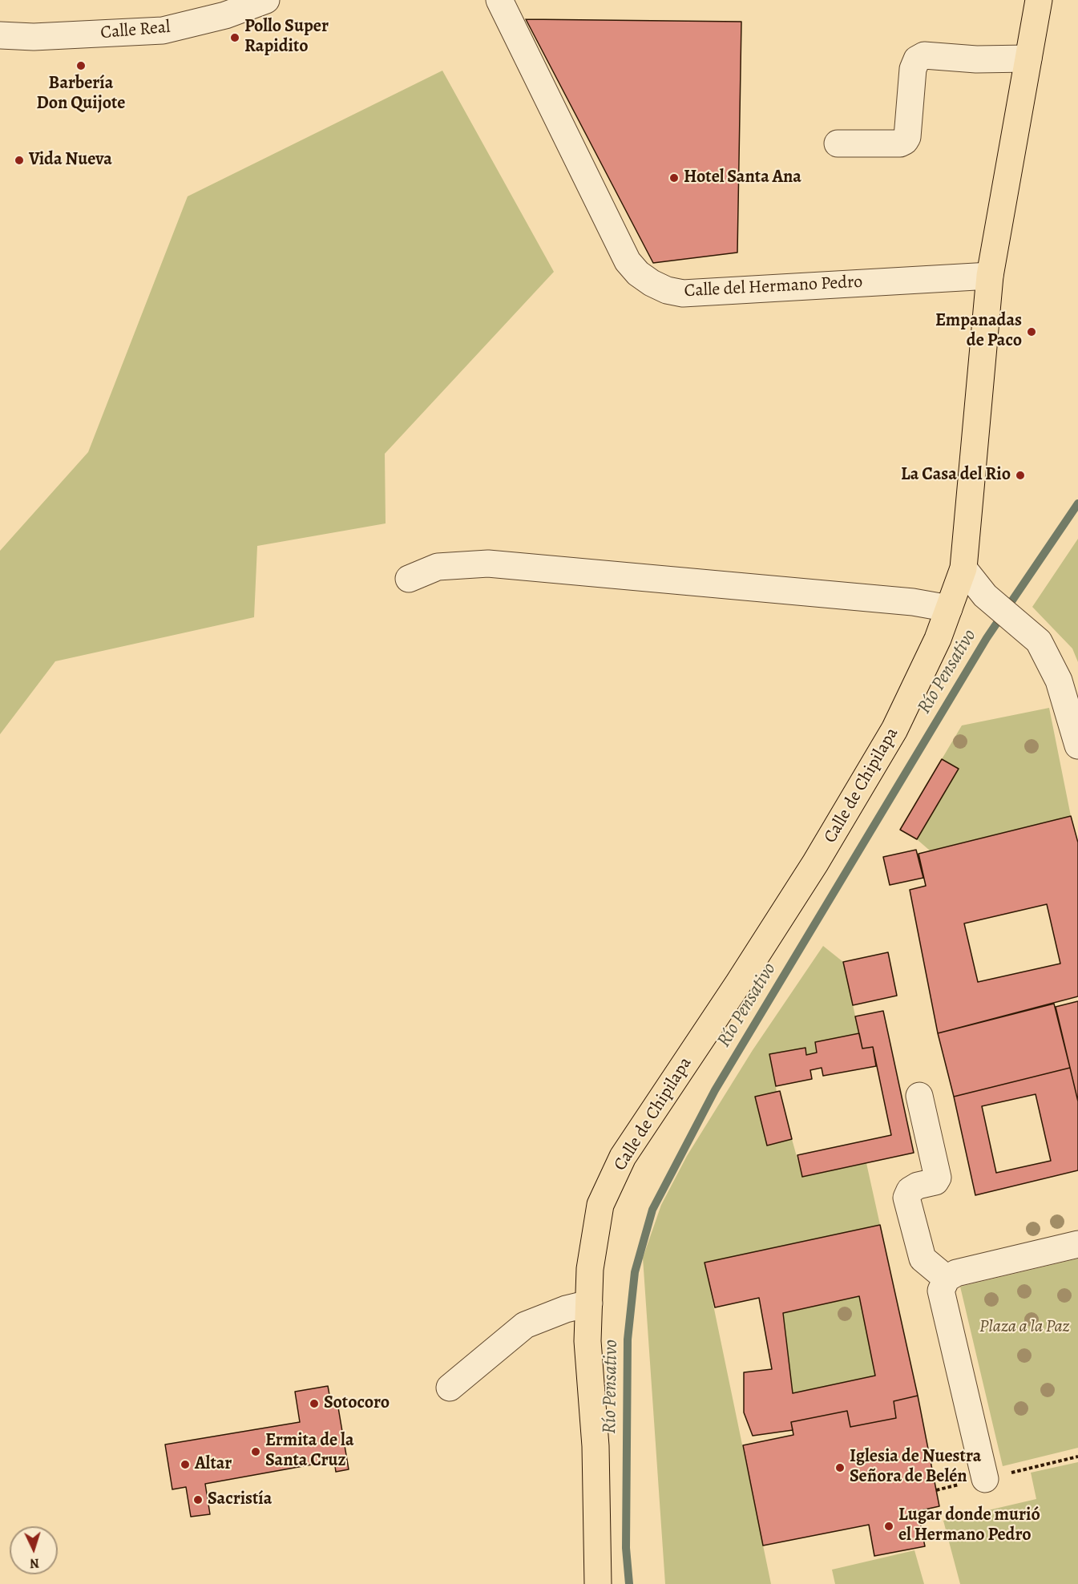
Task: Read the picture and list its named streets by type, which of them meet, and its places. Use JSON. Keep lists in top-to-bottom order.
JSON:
{
  "streets": {
    "main road": ["Calle de Chipilapa"],
    "street": ["Calle Real", "Calle del Hermano Pedro"]
  },
  "water": ["Río Pensativo"],
  "parks": ["Plaza a la Paz"],
  "places": [
    "Pollo Super Rapidito",
    "Barbería Don Quijote",
    "Vida Nueva",
    "Hotel Santa Ana",
    "Empanadas de Paco",
    "La Casa del Rio",
    "Sotocoro",
    "Ermita de la Santa Cruz",
    "Altar",
    "Iglesia de Nuestra Señora de Belén",
    "Sacristía",
    "Lugar donde murió el Hermano Pedro"
  ],
  "north": "bottom"
}
